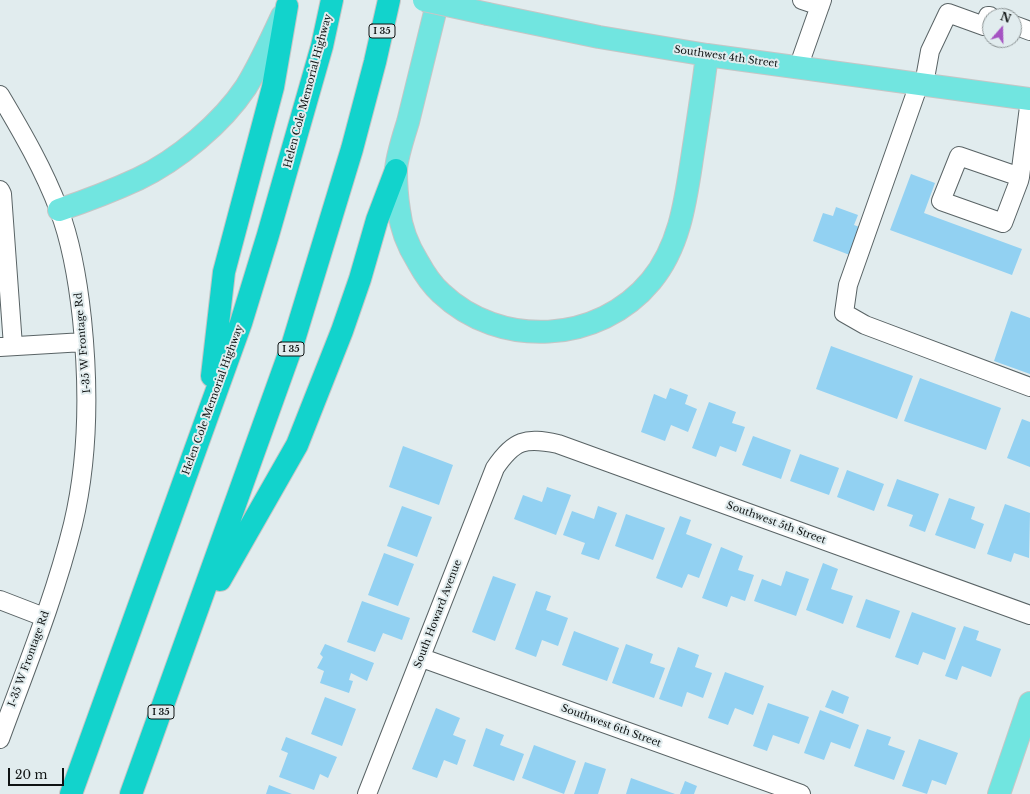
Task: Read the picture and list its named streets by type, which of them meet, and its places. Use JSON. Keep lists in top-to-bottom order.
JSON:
{
  "streets": {
    "highway": ["I 35", "Helen Cole Memorial Highway"],
    "main road": ["Southwest 4th Street"],
    "street": [
      "I-35 W Frontage Rd",
      "Southwest 5th Street",
      "South Howard Avenue",
      "Southwest 6th Street"
    ]
  },
  "crossings": [
    ["Southwest 5th Street", "South Howard Avenue"],
    ["South Howard Avenue", "Southwest 6th Street"]
  ],
  "scale_bar": "20 m",
  "north": "top"
}
